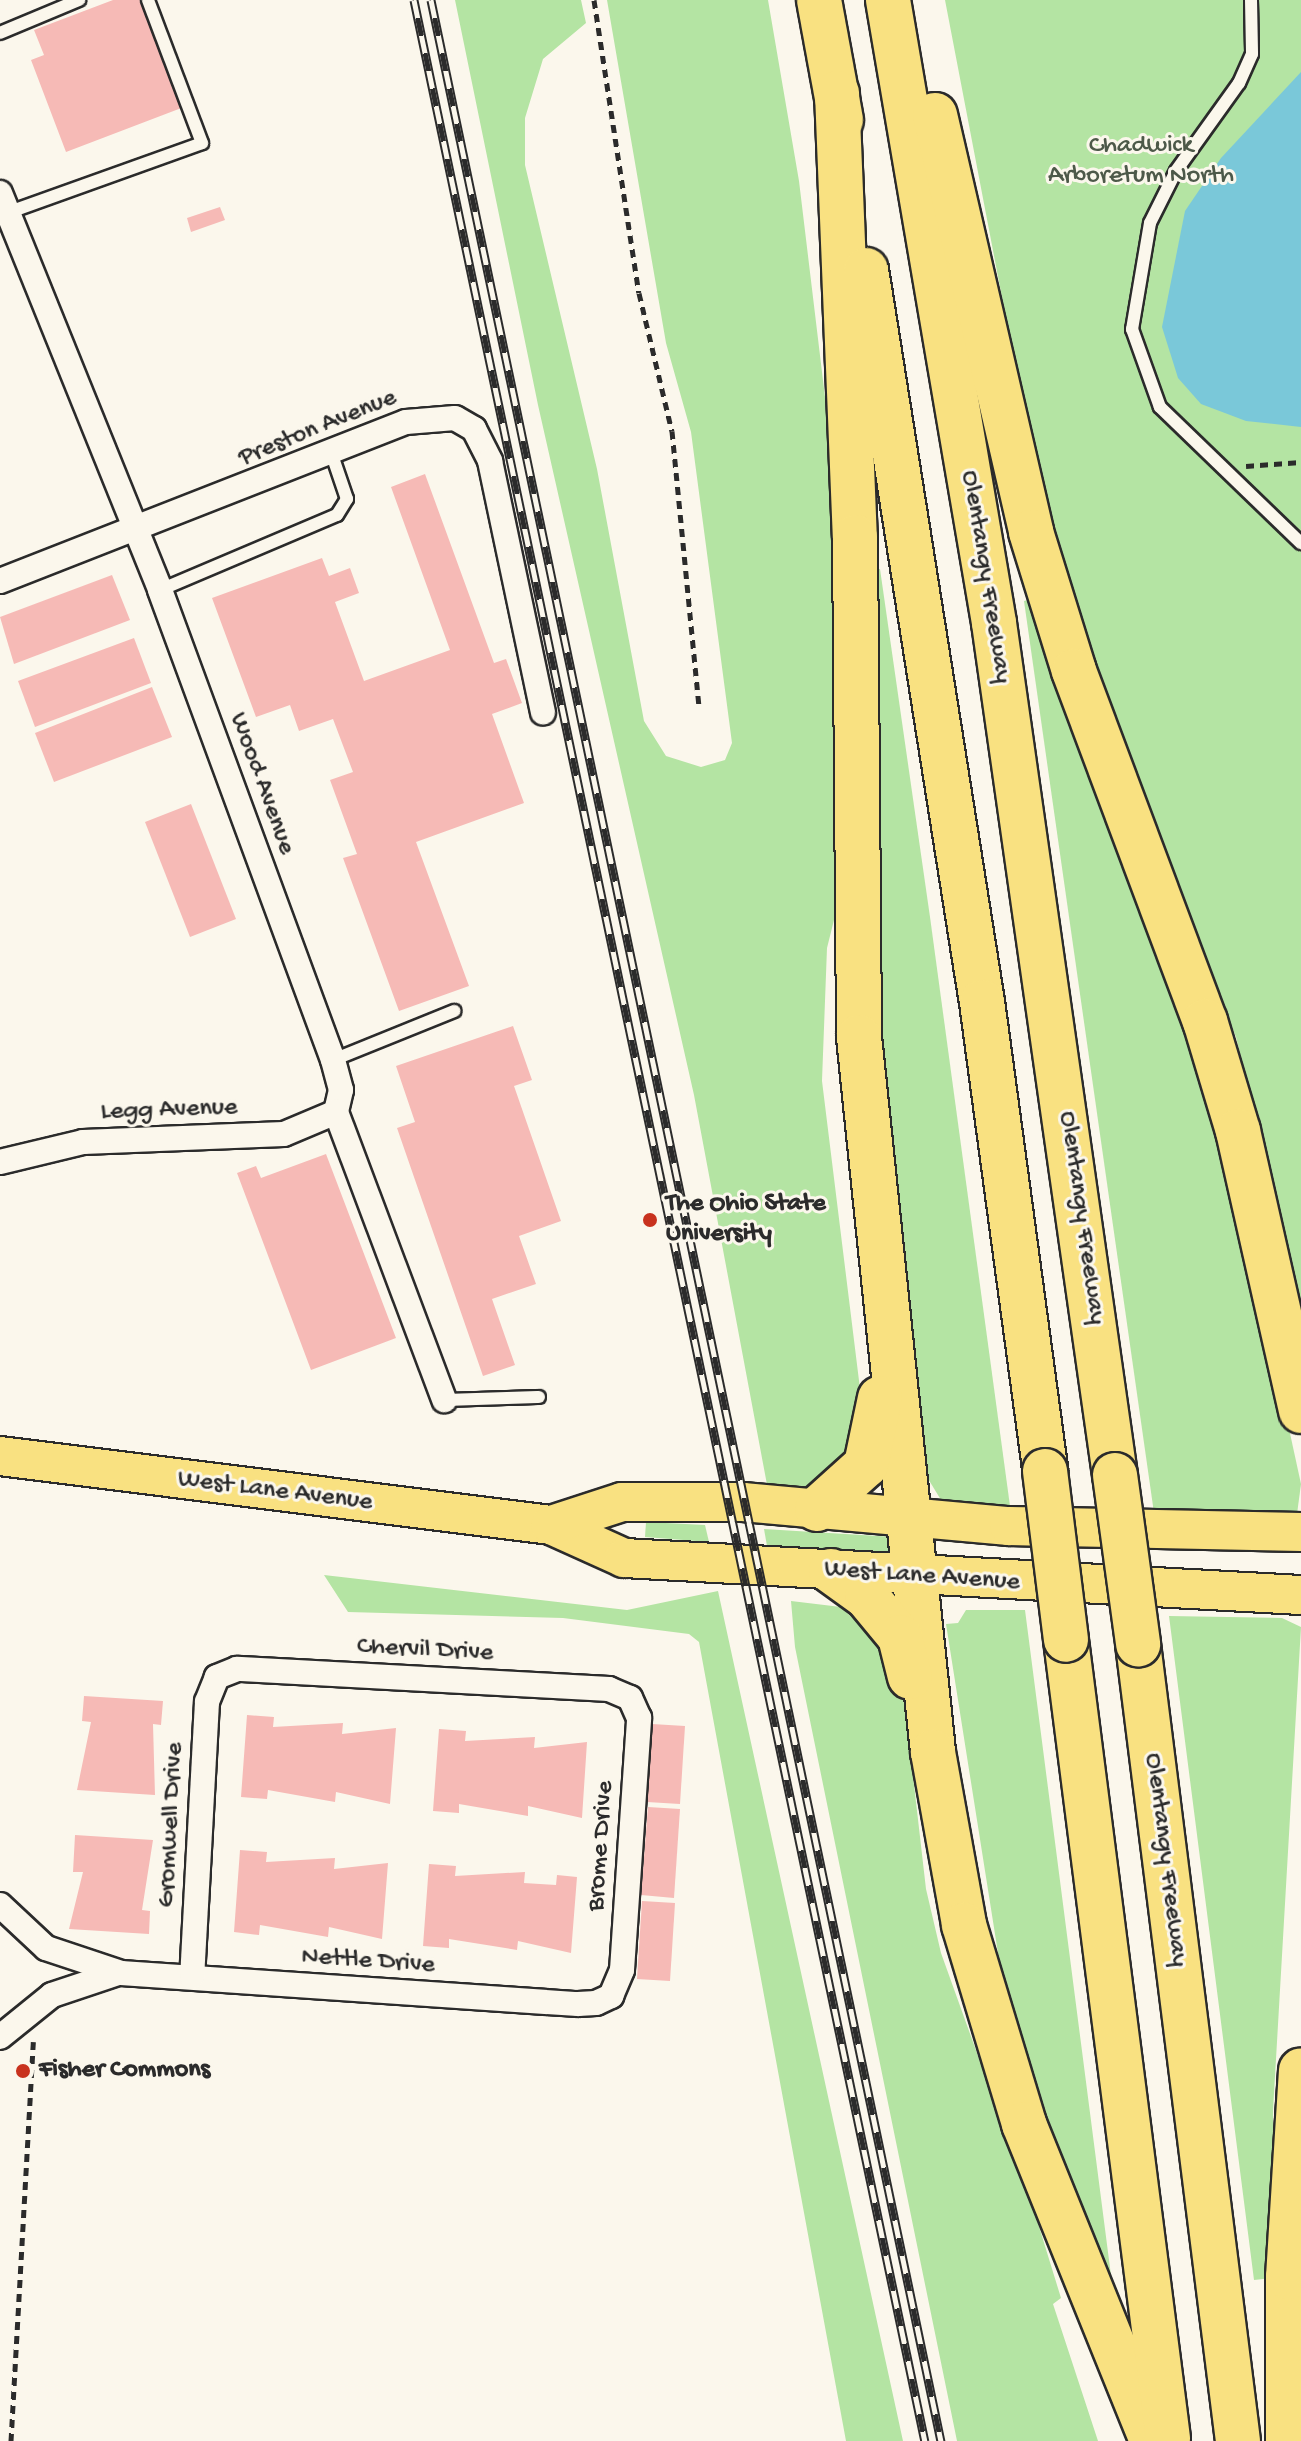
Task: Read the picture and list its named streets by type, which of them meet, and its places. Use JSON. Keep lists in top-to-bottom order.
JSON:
{
  "streets": {
    "highway": ["Olentangy Freeway"],
    "main road": ["West Lane Avenue"],
    "street": [
      "Preston Avenue",
      "Wood Avenue",
      "Legg Avenue",
      "Chervil Drive",
      "Gromwell Drive",
      "Brome Drive",
      "Nettle Drive"
    ]
  },
  "crossings": [
    ["Preston Avenue", "Wood Avenue"],
    ["Wood Avenue", "Legg Avenue"],
    ["Chervil Drive", "Gromwell Drive"],
    ["Chervil Drive", "Brome Drive"],
    ["Gromwell Drive", "Nettle Drive"],
    ["Brome Drive", "Nettle Drive"]
  ],
  "parks": ["Chadwick Arboretum North"],
  "places": ["The Ohio State University", "Fisher Commons"]
}
